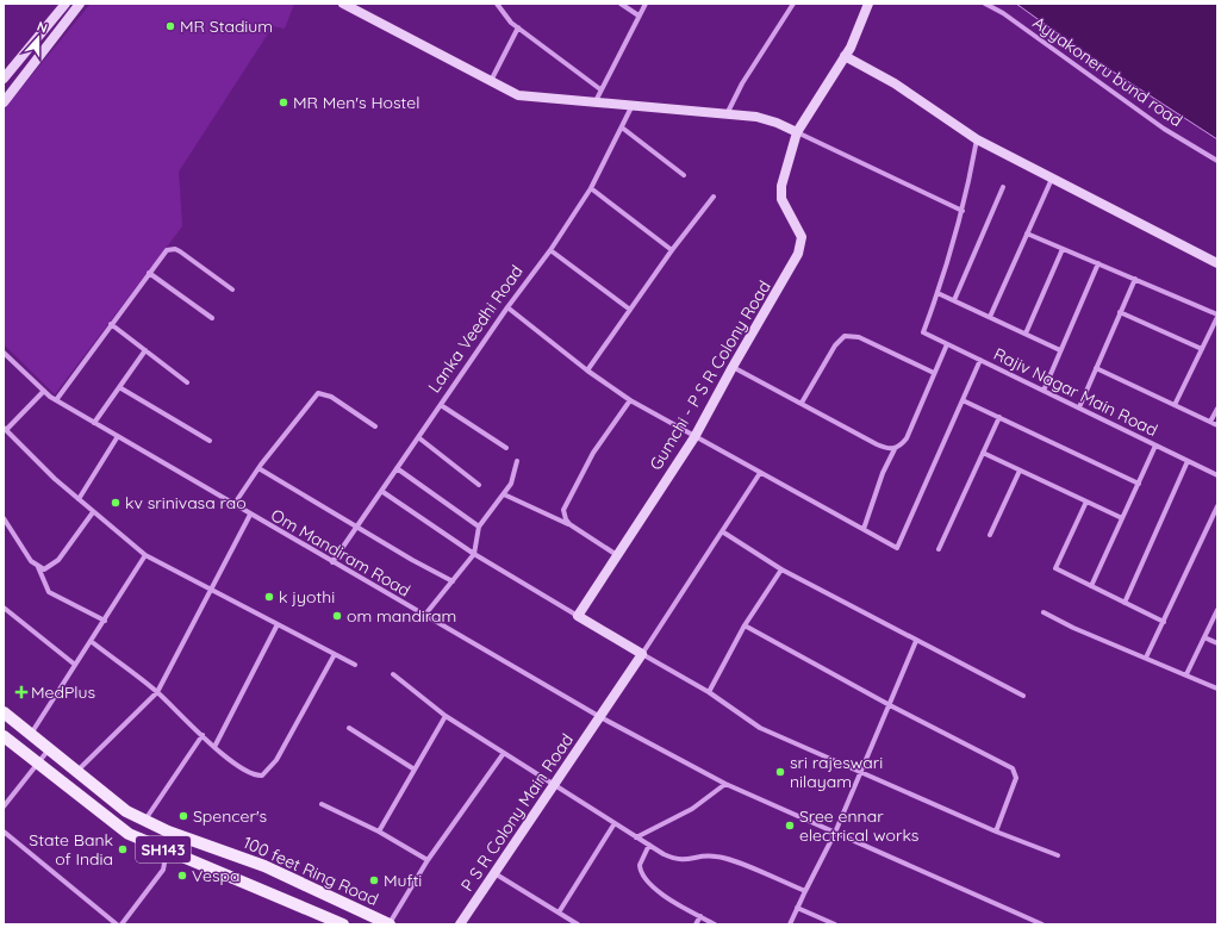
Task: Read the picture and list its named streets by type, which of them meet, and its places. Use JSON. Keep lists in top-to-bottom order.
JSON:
{
  "streets": {
    "main road": ["SH143", "100 feet Ring Road"],
    "street": [
      "Ayyakoneru bund road",
      "Lanka Veedhi Road",
      "Gumchi - P S R Colony Road",
      "Rajiv Nagar Main Road",
      "Om Mandiram Road",
      "P S R Colony Main Road"
    ]
  },
  "crossings": [
    ["Lanka Veedhi Road", "Om Mandiram Road"],
    ["Om Mandiram Road", "P S R Colony Main Road"]
  ],
  "places": {
    "other": [
      "MR Stadium",
      "MR Men's Hostel",
      "kv srinivasa rao",
      "k jyothi",
      "om mandiram",
      "sri rajeswari nilayam",
      "Spencer's",
      "Sree ennar electrical works",
      "State Bank of India",
      "Vespa",
      "Mufti"
    ],
    "health": ["MedPlus"]
  },
  "north": "top"
}
